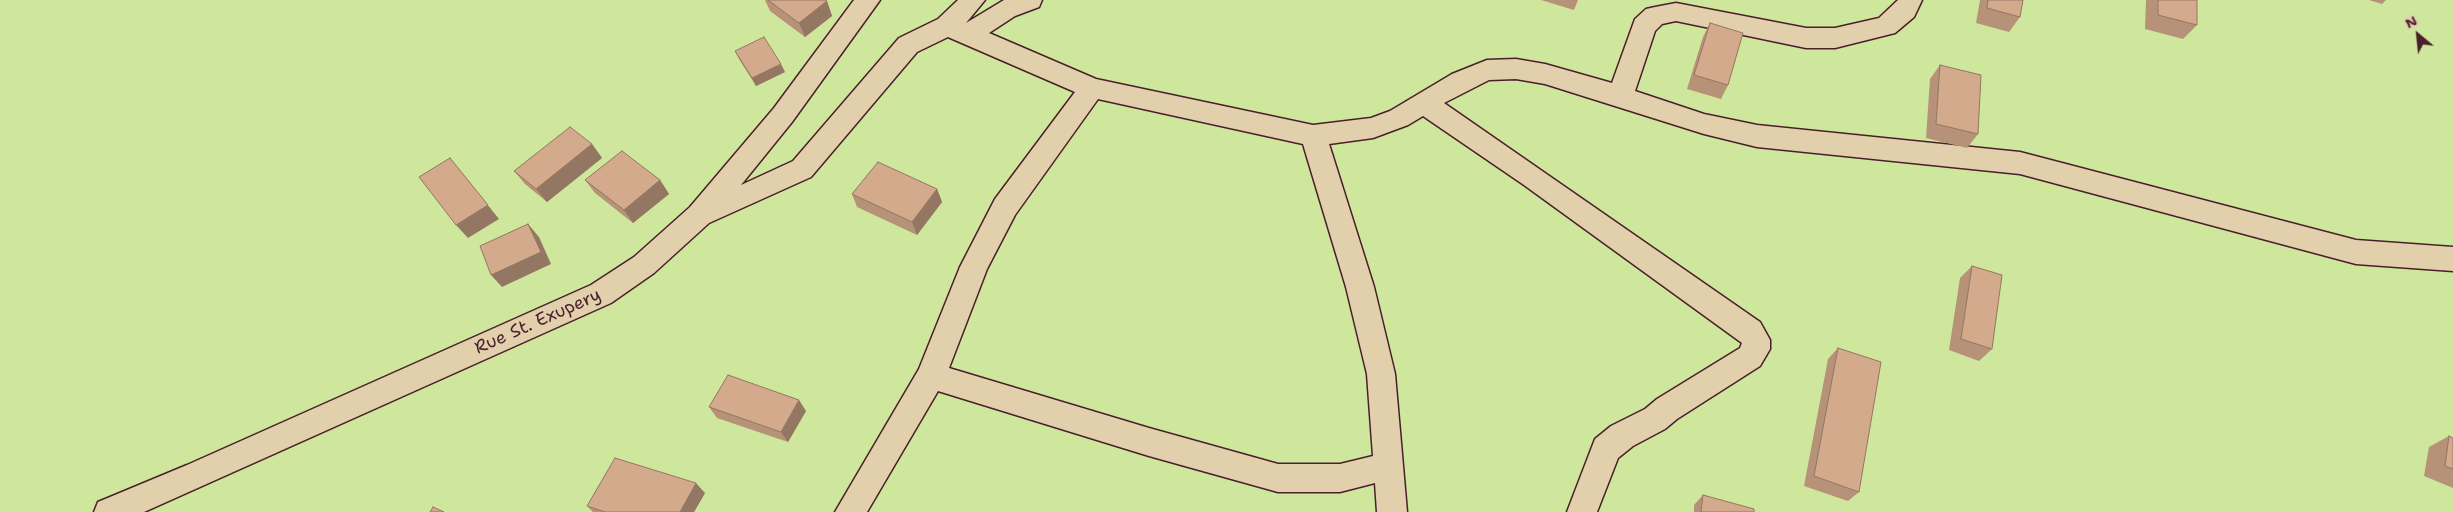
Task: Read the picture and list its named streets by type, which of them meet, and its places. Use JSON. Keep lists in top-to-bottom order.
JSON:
{
  "streets": {
    "street": ["Rue St. Exupery"]
  },
  "north": "top left"
}
